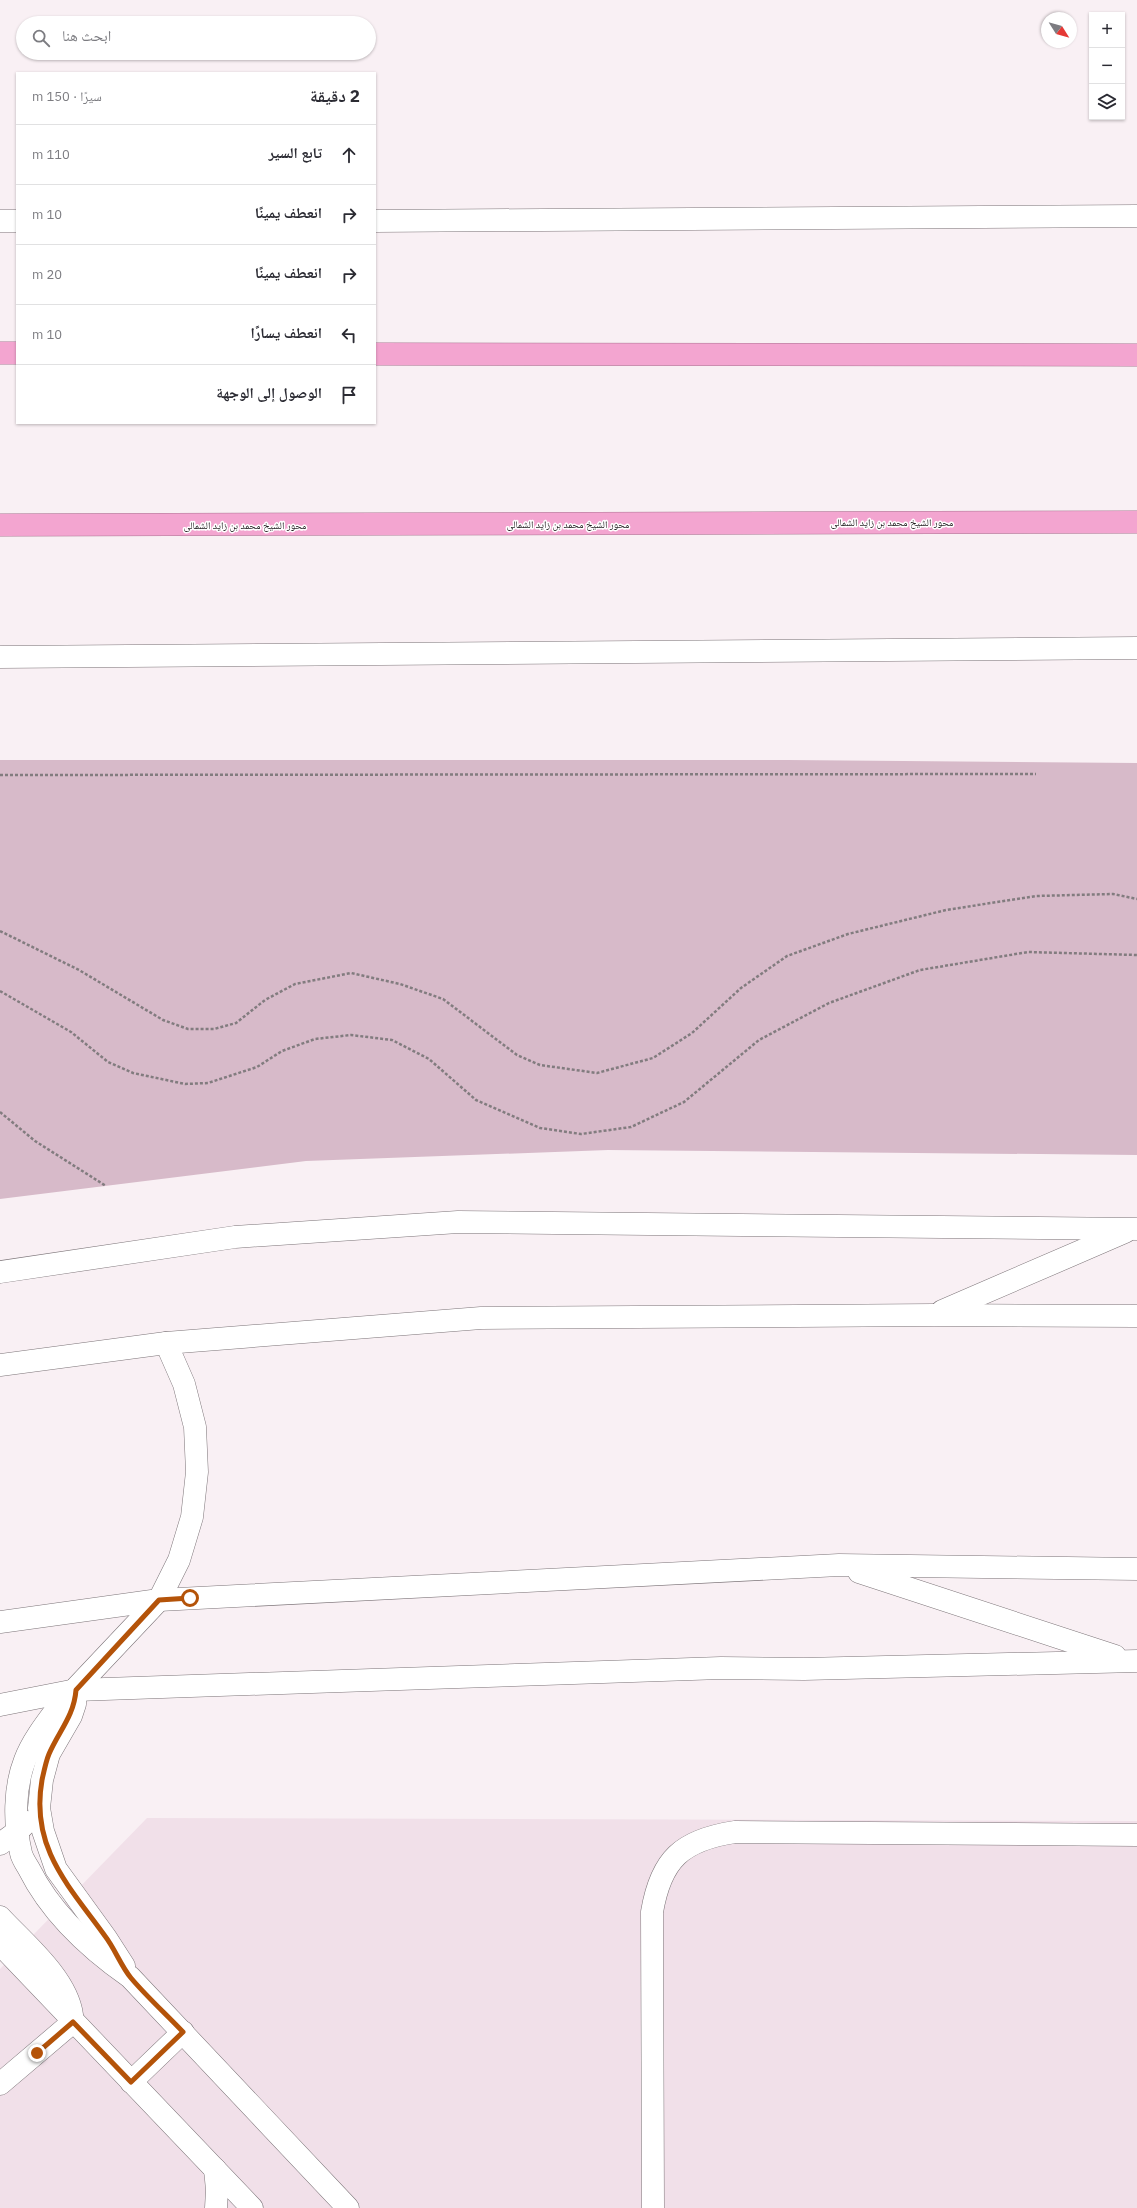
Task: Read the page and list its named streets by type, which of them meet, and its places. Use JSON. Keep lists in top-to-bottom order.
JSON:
{
  "streets": {
    "highway": ["محور الشيخ محمد بن زايد الشمالى"]
  },
  "north": "bottom right",
  "page": {
    "map_buttons": ["+", "−"],
    "search": "ابحث هنا",
    "heading": ["2 دقيقة", "سيرًا · 150 m"],
    "list": [
      ["تابع السير", "110 m"],
      ["انعطف يمينًا", "10 m"],
      ["انعطف يمينًا", "20 m"],
      ["انعطف يسارًا", "10 m"],
      "الوصول إلى الوجهة"
    ]
  }
}
